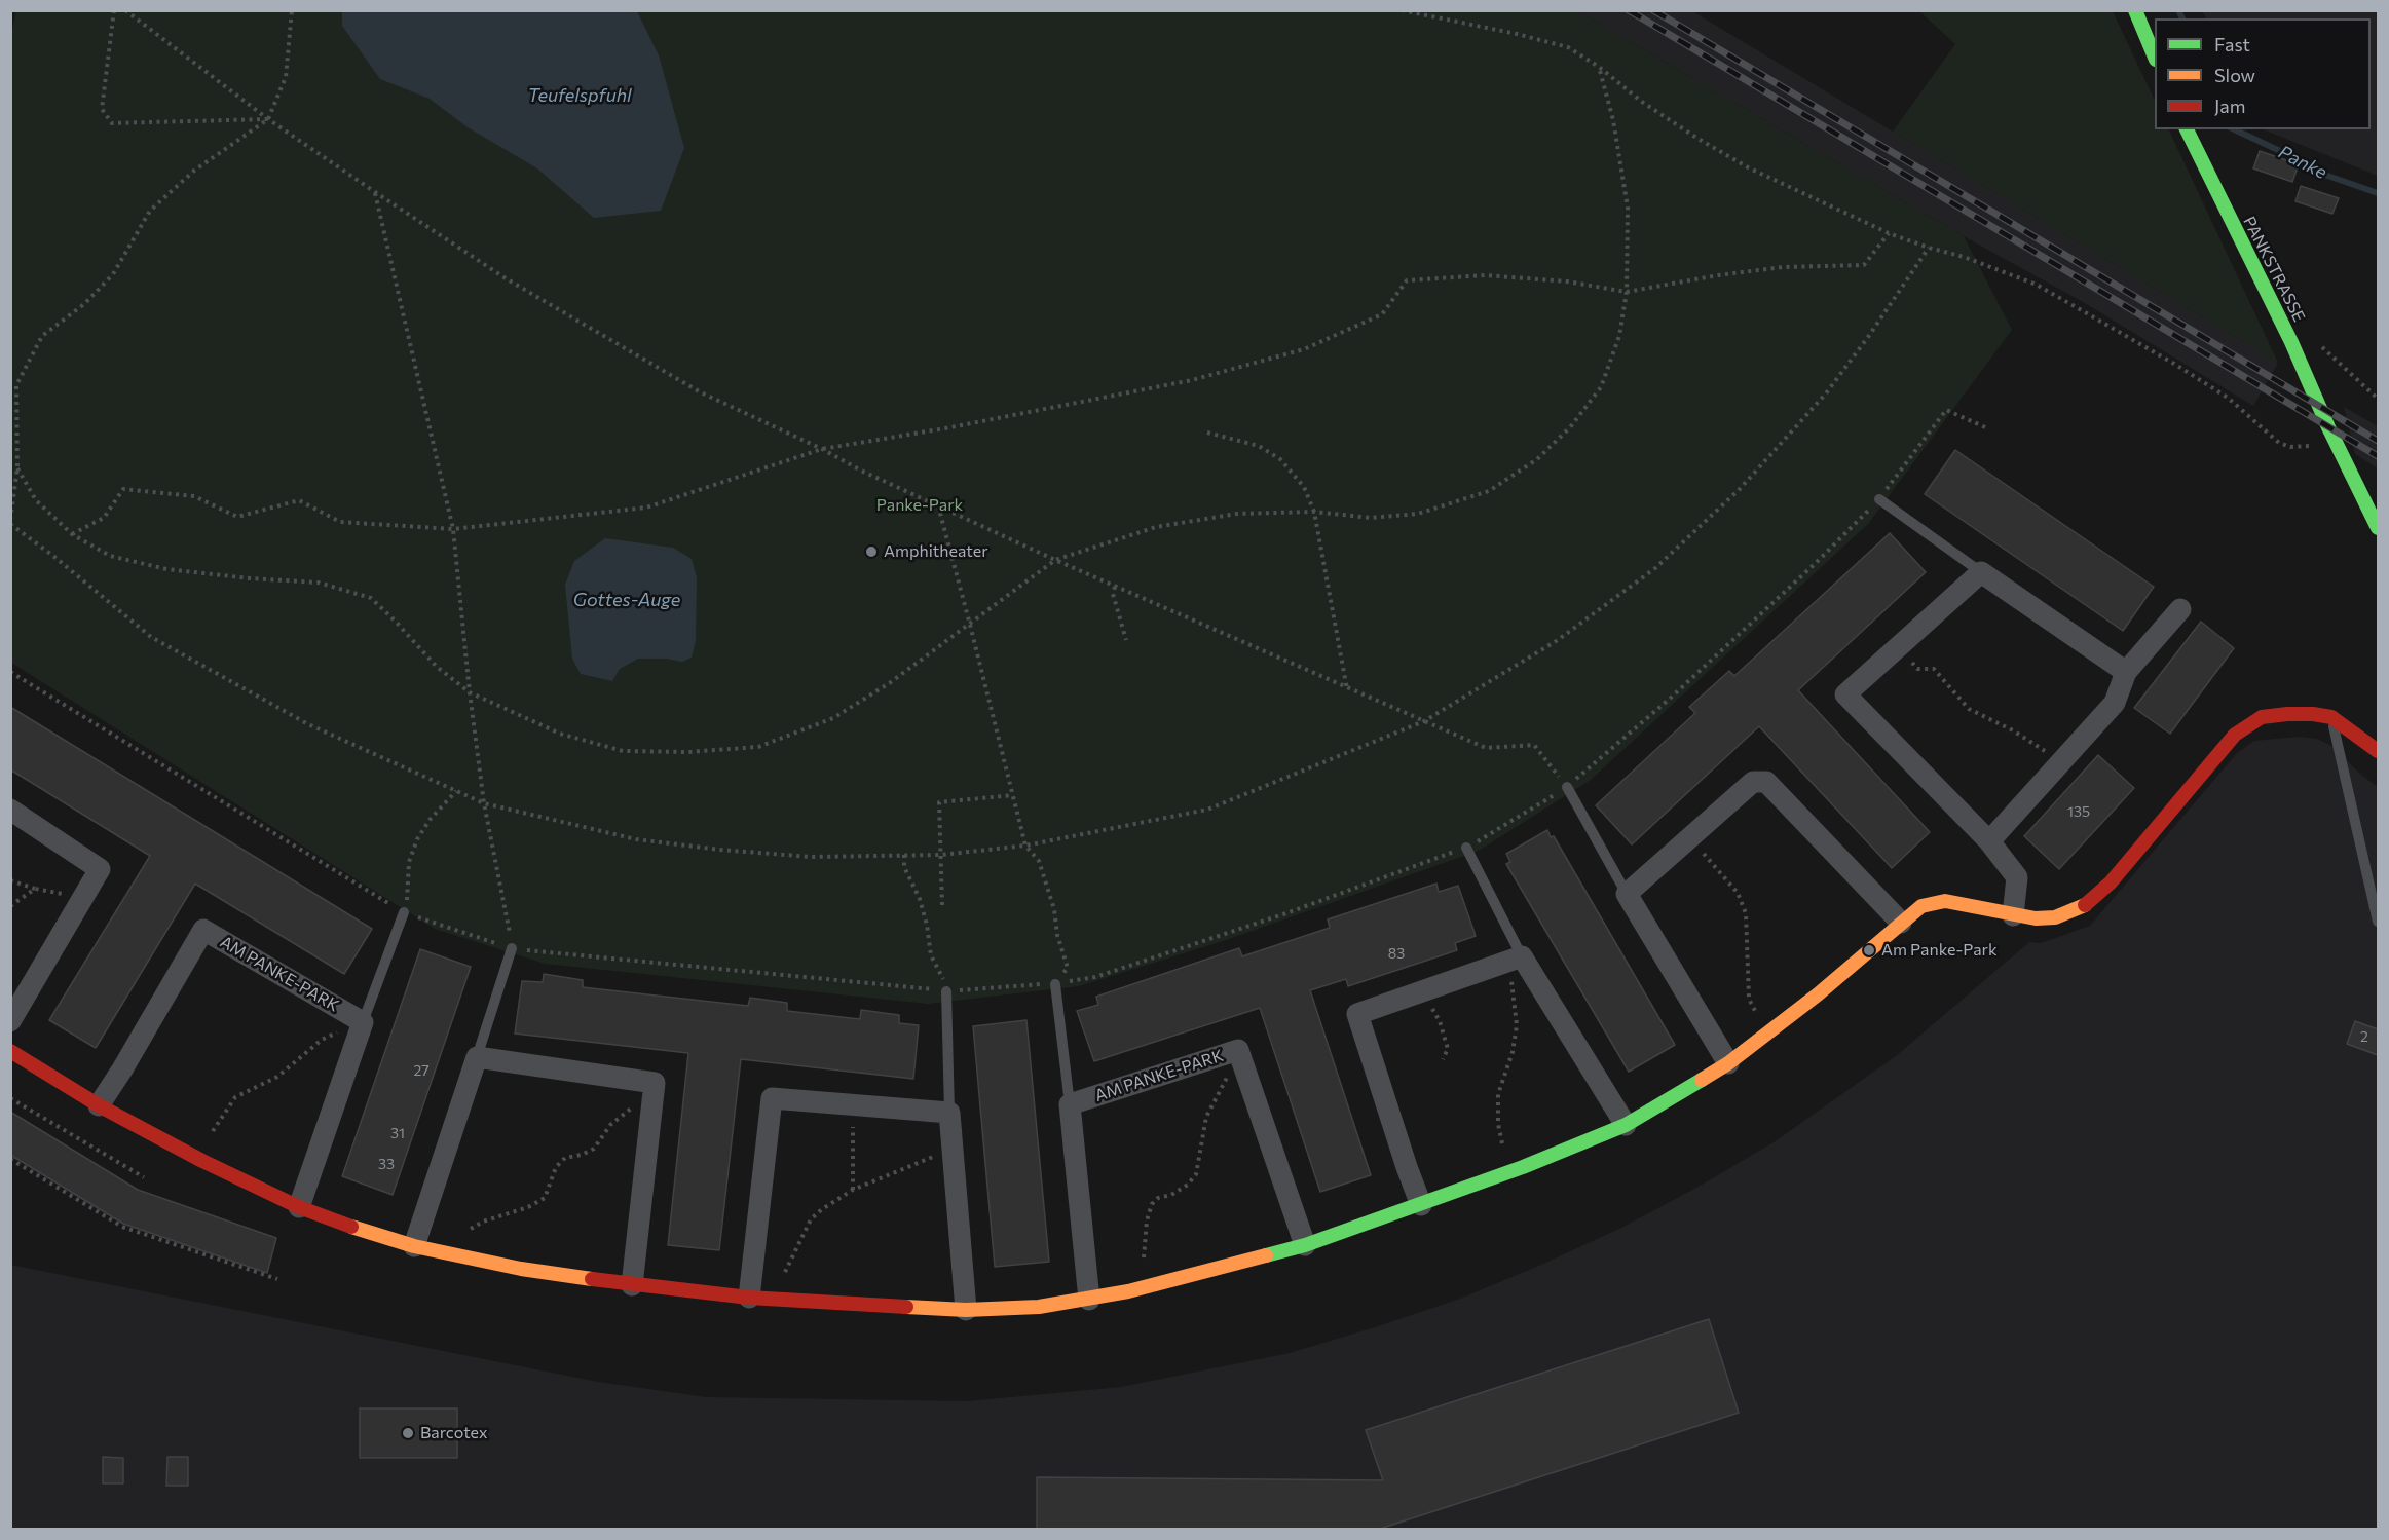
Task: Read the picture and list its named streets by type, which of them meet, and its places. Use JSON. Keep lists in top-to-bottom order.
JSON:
{
  "streets": {
    "street": ["PANKSTRASSE", "AM PANKE-PARK"]
  },
  "water": ["Teufelspfuhl", "Panke", "Gottes-Auge"],
  "parks": ["Panke-Park"],
  "places": ["Amphitheater", "Am Panke-Park", "Barcotex"],
  "house_numbers": [
    "135",
    "83",
    "2",
    "27",
    "31",
    "33"
  ],
  "legend": ["Fast", "Slow", "Jam"]
}
